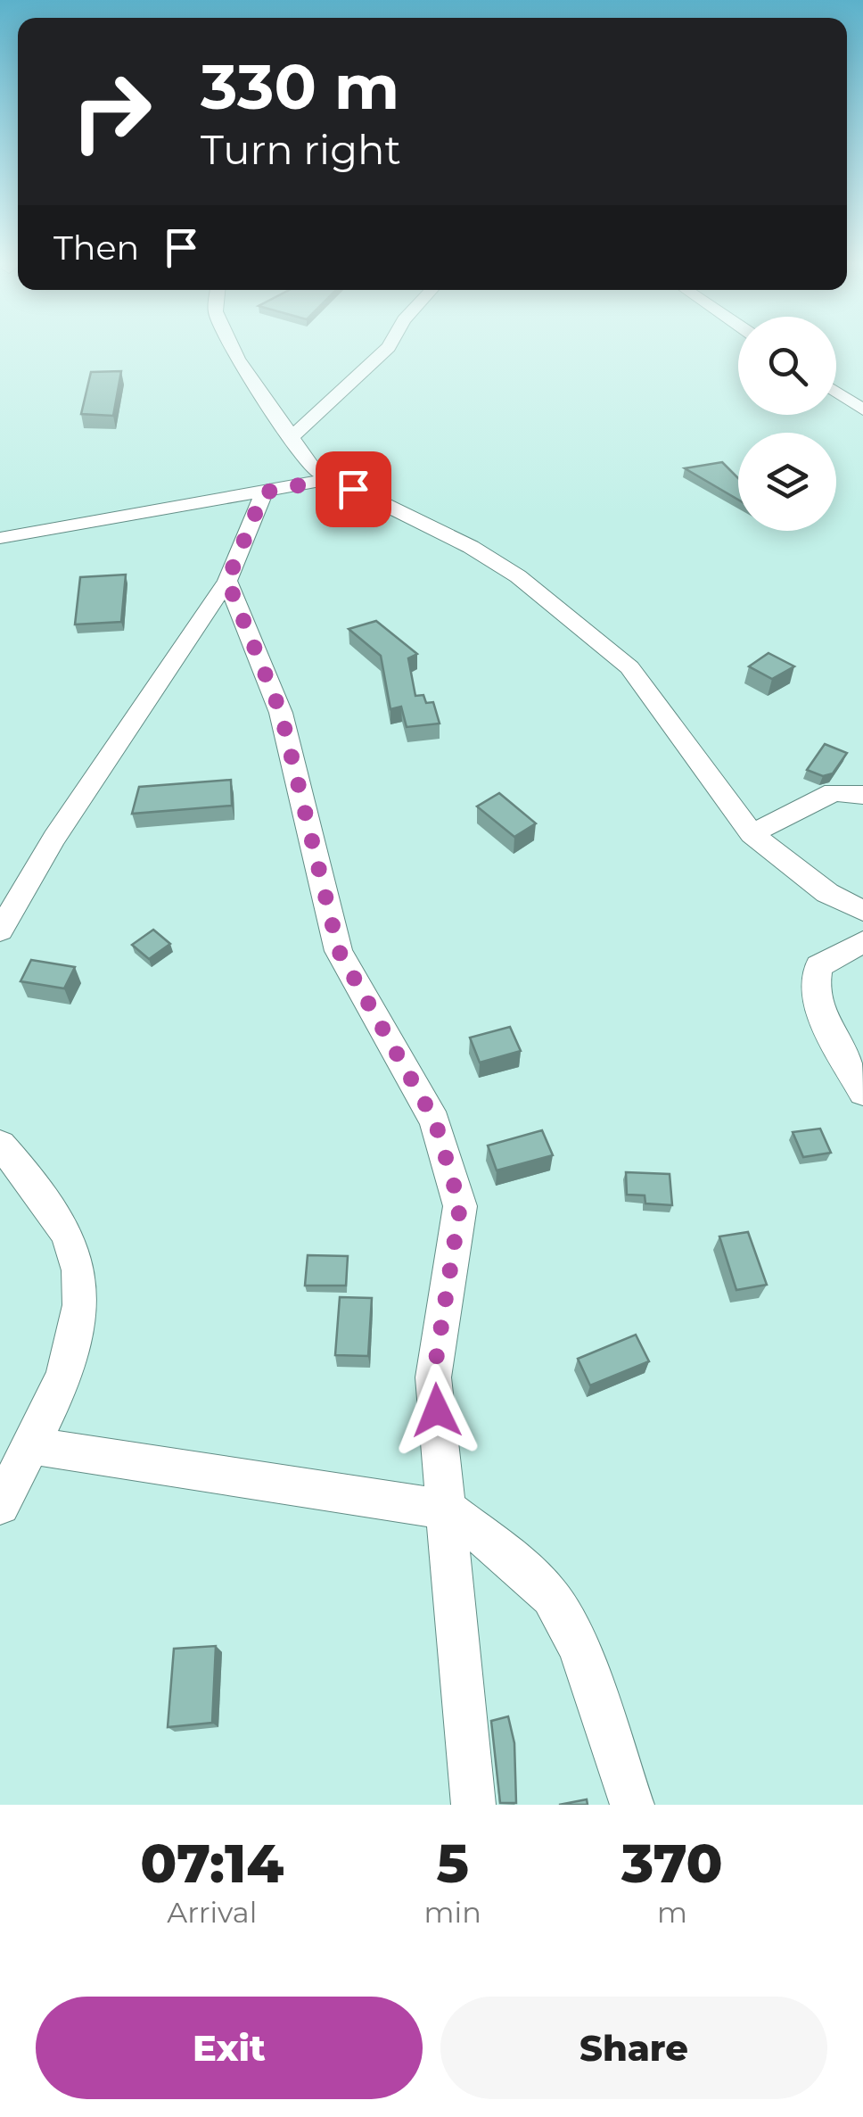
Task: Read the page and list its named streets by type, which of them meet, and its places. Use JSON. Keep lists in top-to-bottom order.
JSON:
{
  "page": {
    "turn": ["330 m", "Turn right"],
    "then": "Then",
    "eta": [
      "07:14",
      "Arrival",
      "5",
      "min",
      "370",
      "m"
    ],
    "buttons": ["Exit", "Share"]
  }
}
